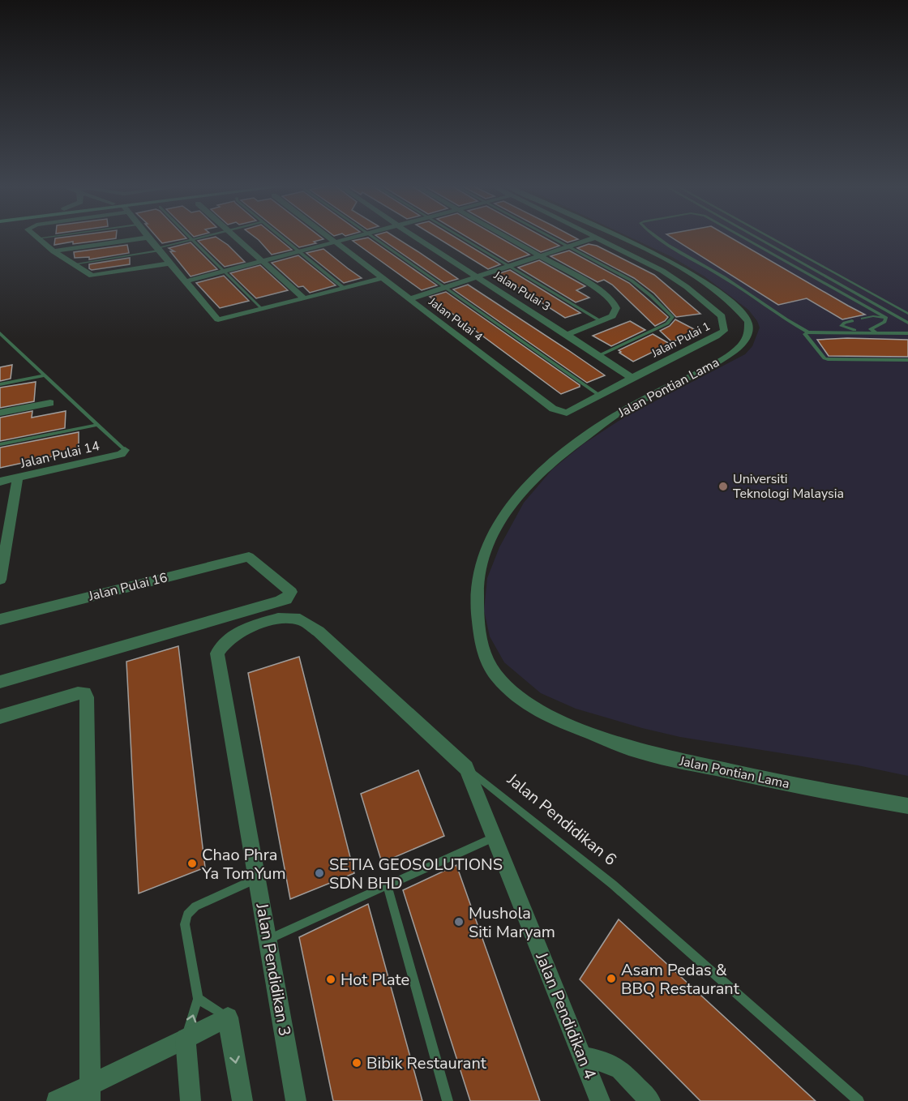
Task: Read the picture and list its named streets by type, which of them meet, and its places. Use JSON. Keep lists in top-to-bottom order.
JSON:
{
  "streets": {
    "street": [
      "Jalan Pulai 3",
      "Jalan Pulai 4",
      "Jalan Pulai 1",
      "Jalan Pontian Lama",
      "Jalan Pulai 14",
      "Jalan Pulai 16",
      "Jalan Pendidikan 6",
      "Jalan Pendidikan 3",
      "Jalan Pendidikan 4"
    ]
  },
  "crossings": [
    ["Jalan Pulai 3", "Jalan Pulai 4"],
    ["Jalan Pulai 3", "Jalan Pulai 1"],
    ["Jalan Pulai 4", "Jalan Pulai 1"],
    ["Jalan Pendidikan 6", "Jalan Pendidikan 3"],
    ["Jalan Pendidikan 6", "Jalan Pendidikan 4"]
  ],
  "places": [
    "Universiti Teknologi Malaysia",
    "Chao Phra Ya TomYum",
    "SETIA GEOSOLUTIONS SDN BHD",
    "Mushola Siti Maryam",
    "Asam Pedas & BBQ Restaurant",
    "Hot Plate",
    "Bibik Restaurant"
  ]
}
